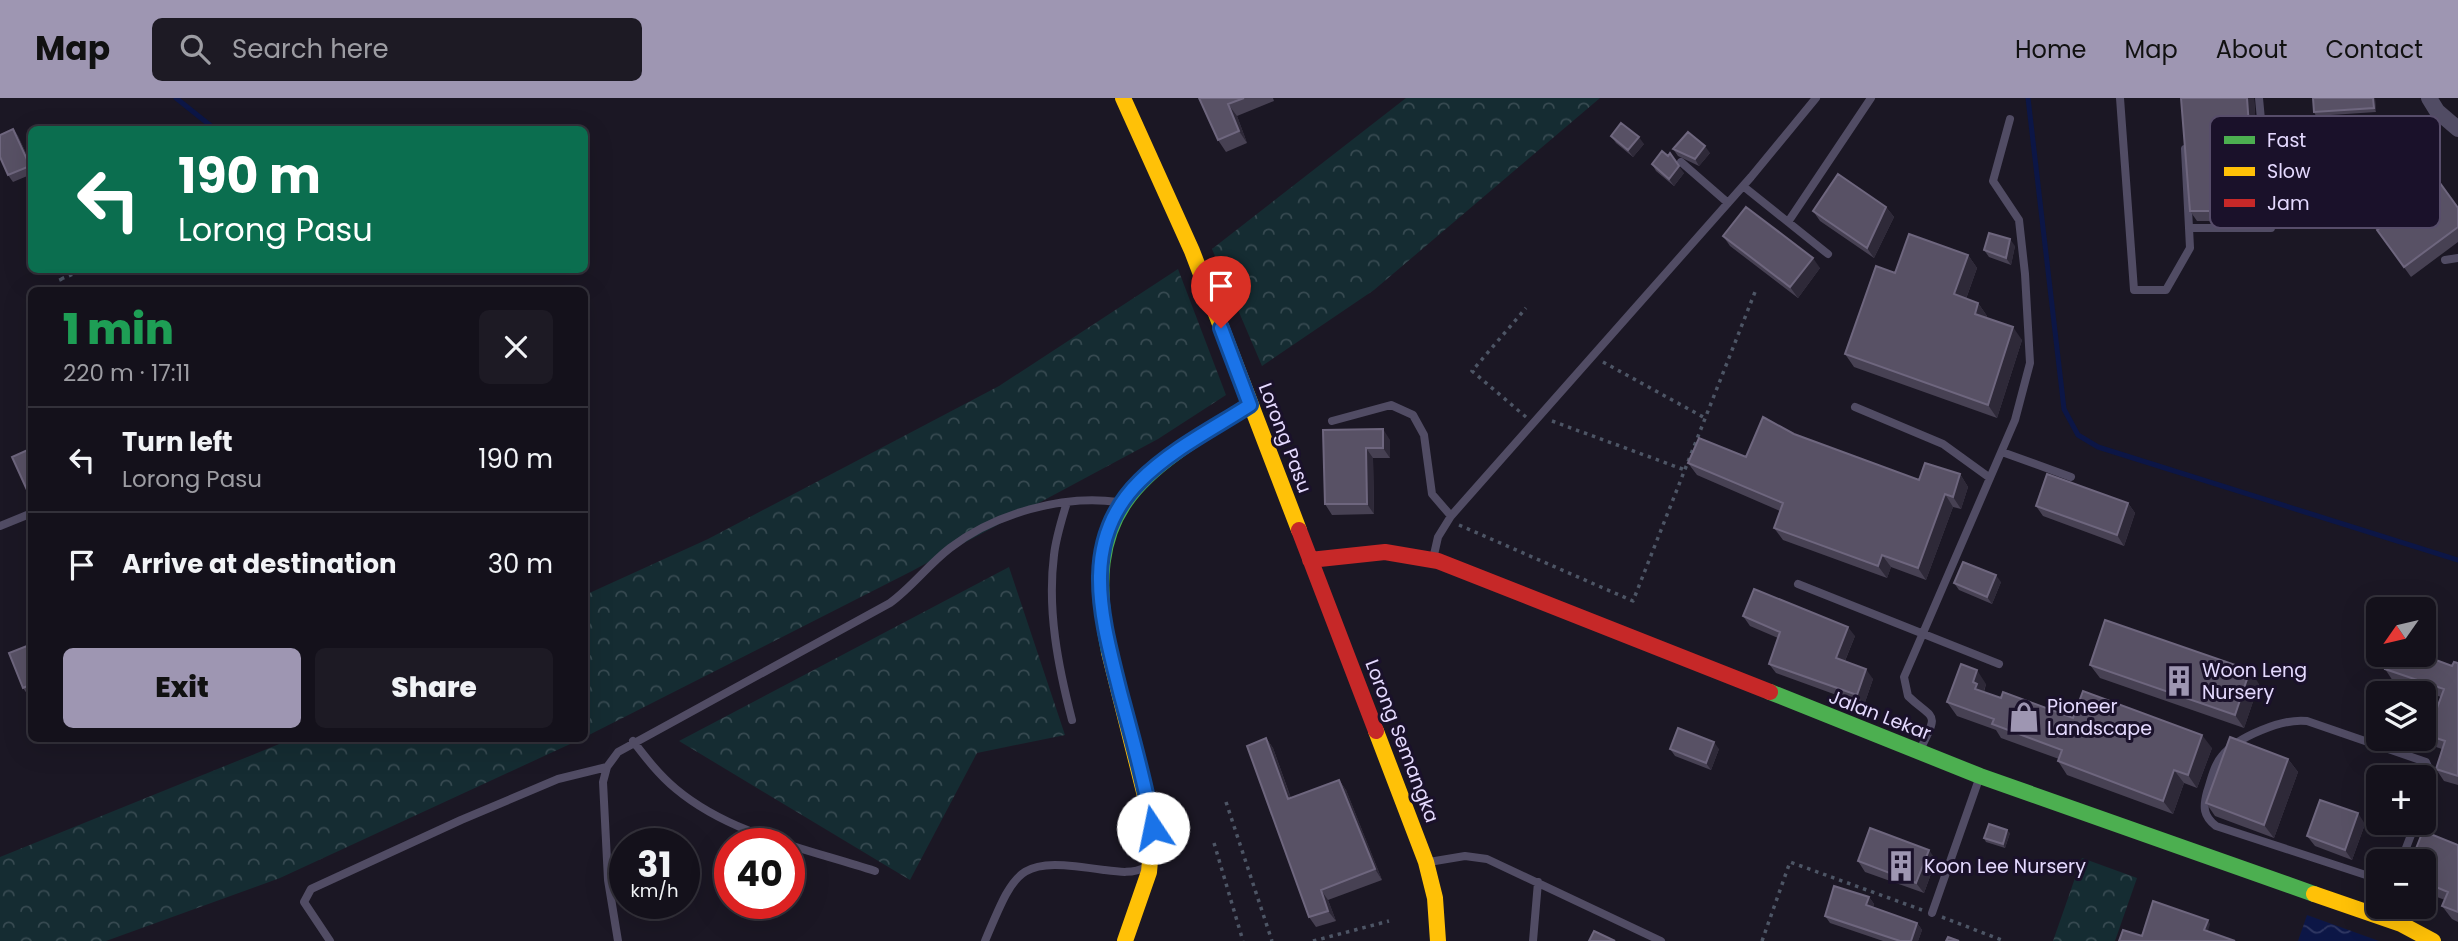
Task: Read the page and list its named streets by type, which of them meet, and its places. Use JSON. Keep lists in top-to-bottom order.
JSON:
{
  "streets": {
    "street": ["Lorong Pasu", "Jalan Lekar", "Lorong Semangka"]
  },
  "crossings": [
    ["Lorong Pasu", "Jalan Lekar"],
    ["Lorong Pasu", "Lorong Semangka"],
    ["Jalan Lekar", "Lorong Semangka"]
  ],
  "places": {
    "building": ["Woon Leng Nursery", "Koon Lee Nursery"],
    "shop": ["Pioneer Landscape"]
  },
  "legend": ["Fast", "Slow", "Jam"],
  "north": "bottom left",
  "page": {
    "header": "Map",
    "search": "Search here",
    "nav": [
      "Home",
      "Map",
      "About",
      "Contact"
    ],
    "turn": ["190 m", "Lorong Pasu"],
    "heading": ["1 min", "220 m · 17:11"],
    "list": [
      {
        "name": "Turn left",
        "note": "Lorong Pasu",
        "value": "190 m"
      },
      {
        "name": "Arrive at destination",
        "value": "30 m"
      }
    ],
    "map_buttons": ["+", "−"],
    "buttons": ["Exit", "Share"],
    "speed": "31 km/h",
    "limit": "40"
  }
}
